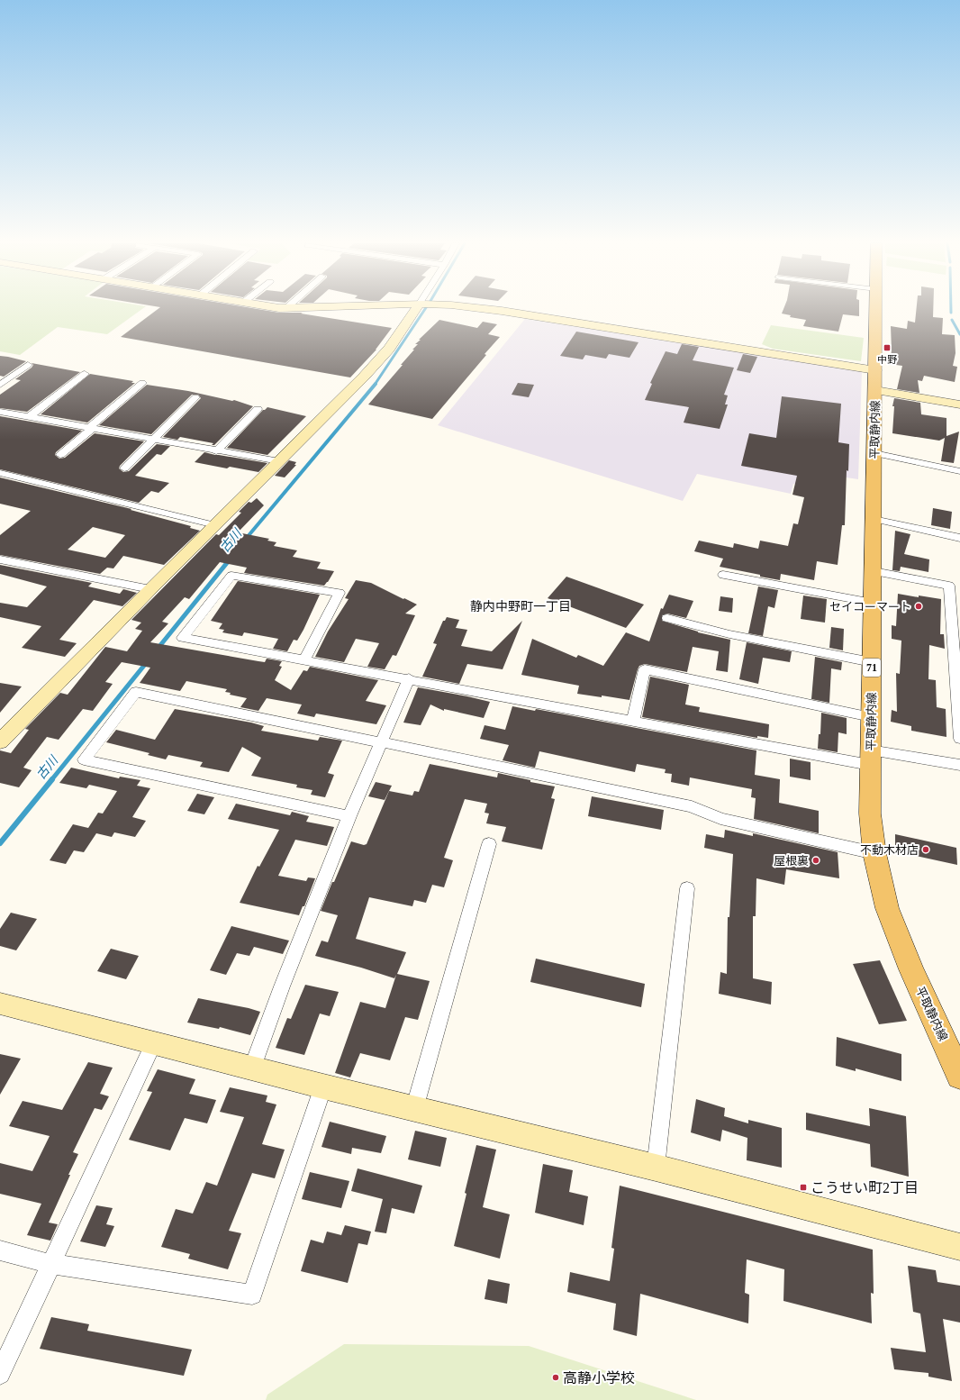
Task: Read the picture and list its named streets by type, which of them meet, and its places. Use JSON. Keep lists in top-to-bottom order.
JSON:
{
  "streets": {
    "main road": ["平取静内線", "71"]
  },
  "districts": ["静内中野町一丁目"],
  "water": ["古川"],
  "places": {
    "transit": ["中野", "こうせい町2丁目"],
    "other": [
      "セイコーマート",
      "不動木材店",
      "屋根裏",
      "高静小学校"
    ]
  }
}
